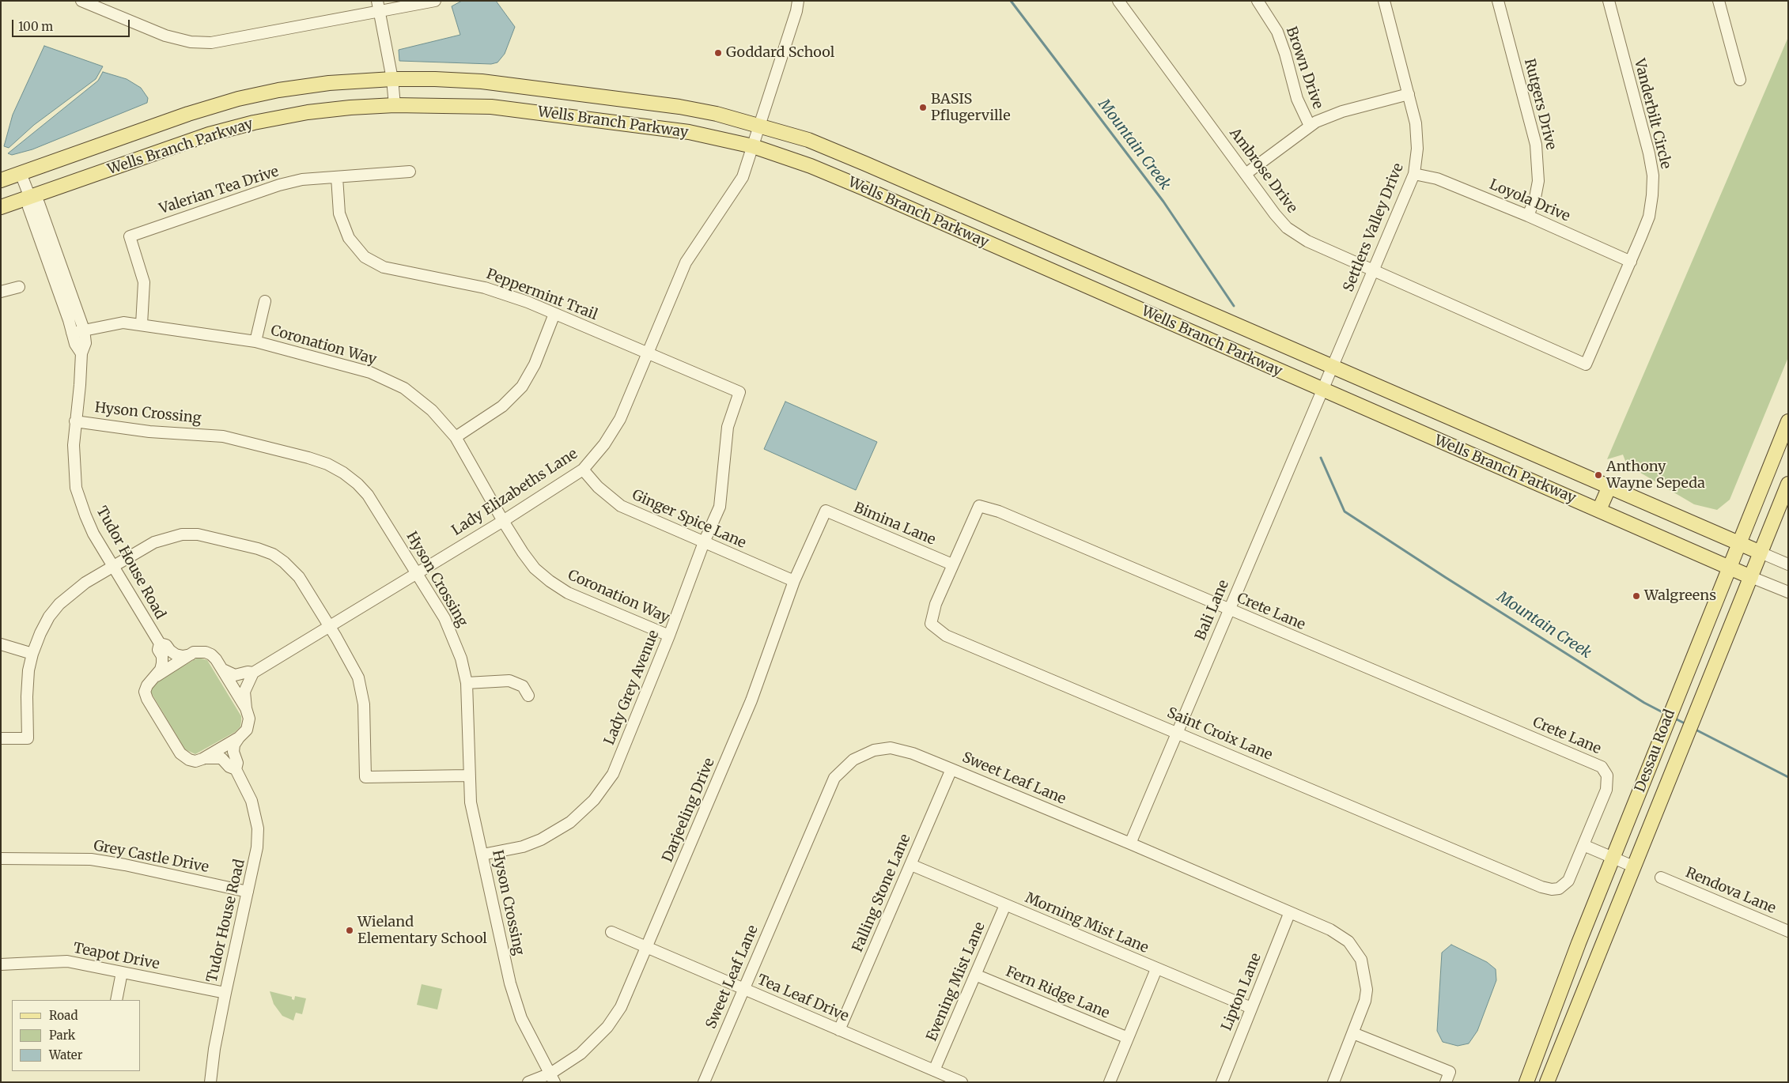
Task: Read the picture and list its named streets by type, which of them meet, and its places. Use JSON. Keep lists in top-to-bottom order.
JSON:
{
  "streets": {
    "main road": ["Wells Branch Parkway", "Dessau Road"],
    "street": [
      "Brown Drive",
      "Rutgers Drive",
      "Vanderbilt Circle",
      "Ambrose Drive",
      "Valerian Tea Drive",
      "Loyola Drive",
      "Settlers Valley Drive",
      "Peppermint Trail",
      "Coronation Way",
      "Hyson Crossing",
      "Lady Elizabeths Lane",
      "Ginger Spice Lane",
      "Bimina Lane",
      "Tudor House Road",
      "Bali Lane",
      "Crete Lane",
      "Lady Grey Avenue",
      "Saint Croix Lane",
      "Sweet Leaf Lane",
      "Darjeeling Drive",
      "Grey Castle Drive",
      "Rendova Lane",
      "Falling Stone Lane",
      "Morning Mist Lane",
      "Teapot Drive",
      "Evening Mist Lane",
      "Lipton Lane",
      "Fern Ridge Lane",
      "Tea Leaf Drive"
    ]
  },
  "crossings": [
    ["Rutgers Drive", "Loyola Drive"],
    ["Vanderbilt Circle", "Ambrose Drive"],
    ["Vanderbilt Circle", "Loyola Drive"],
    ["Wells Branch Parkway", "Settlers Valley Drive"],
    ["Wells Branch Parkway", "Lady Elizabeths Lane"],
    ["Wells Branch Parkway", "Tudor House Road"],
    ["Wells Branch Parkway", "Bali Lane"],
    ["Wells Branch Parkway", "Dessau Road"],
    ["Ambrose Drive", "Settlers Valley Drive"],
    ["Valerian Tea Drive", "Peppermint Trail"],
    ["Valerian Tea Drive", "Coronation Way"],
    ["Loyola Drive", "Settlers Valley Drive"],
    ["Settlers Valley Drive", "Bali Lane"],
    ["Peppermint Trail", "Lady Elizabeths Lane"],
    ["Peppermint Trail", "Lady Grey Avenue"],
    ["Coronation Way", "Lady Elizabeths Lane"],
    ["Coronation Way", "Tudor House Road"],
    ["Coronation Way", "Lady Grey Avenue"],
    ["Hyson Crossing", "Lady Elizabeths Lane"],
    ["Hyson Crossing", "Tudor House Road"],
    ["Hyson Crossing", "Lady Grey Avenue"],
    ["Hyson Crossing", "Darjeeling Drive"],
    ["Lady Elizabeths Lane", "Ginger Spice Lane"],
    ["Lady Elizabeths Lane", "Tudor House Road"],
    ["Ginger Spice Lane", "Lady Grey Avenue"],
    ["Ginger Spice Lane", "Darjeeling Drive"],
    ["Bimina Lane", "Crete Lane"],
    ["Bimina Lane", "Saint Croix Lane"],
    ["Bimina Lane", "Darjeeling Drive"],
    ["Tudor House Road", "Grey Castle Drive"],
    ["Tudor House Road", "Teapot Drive"],
    ["Bali Lane", "Crete Lane"],
    ["Bali Lane", "Saint Croix Lane"],
    ["Bali Lane", "Sweet Leaf Lane"],
    ["Crete Lane", "Saint Croix Lane"],
    ["Sweet Leaf Lane", "Falling Stone Lane"],
    ["Sweet Leaf Lane", "Lipton Lane"],
    ["Sweet Leaf Lane", "Tea Leaf Drive"],
    ["Darjeeling Drive", "Tea Leaf Drive"],
    ["Falling Stone Lane", "Morning Mist Lane"],
    ["Falling Stone Lane", "Tea Leaf Drive"],
    ["Morning Mist Lane", "Evening Mist Lane"],
    ["Morning Mist Lane", "Lipton Lane"],
    ["Evening Mist Lane", "Fern Ridge Lane"],
    ["Evening Mist Lane", "Tea Leaf Drive"]
  ],
  "water": ["Mountain Creek"],
  "places": [
    "Goddard School",
    "BASIS Pflugerville",
    "Anthony Wayne Sepeda",
    "Walgreens",
    "Wieland Elementary School"
  ],
  "legend": ["Road", "Park", "Water"],
  "scale_bar": "100 m"
}
